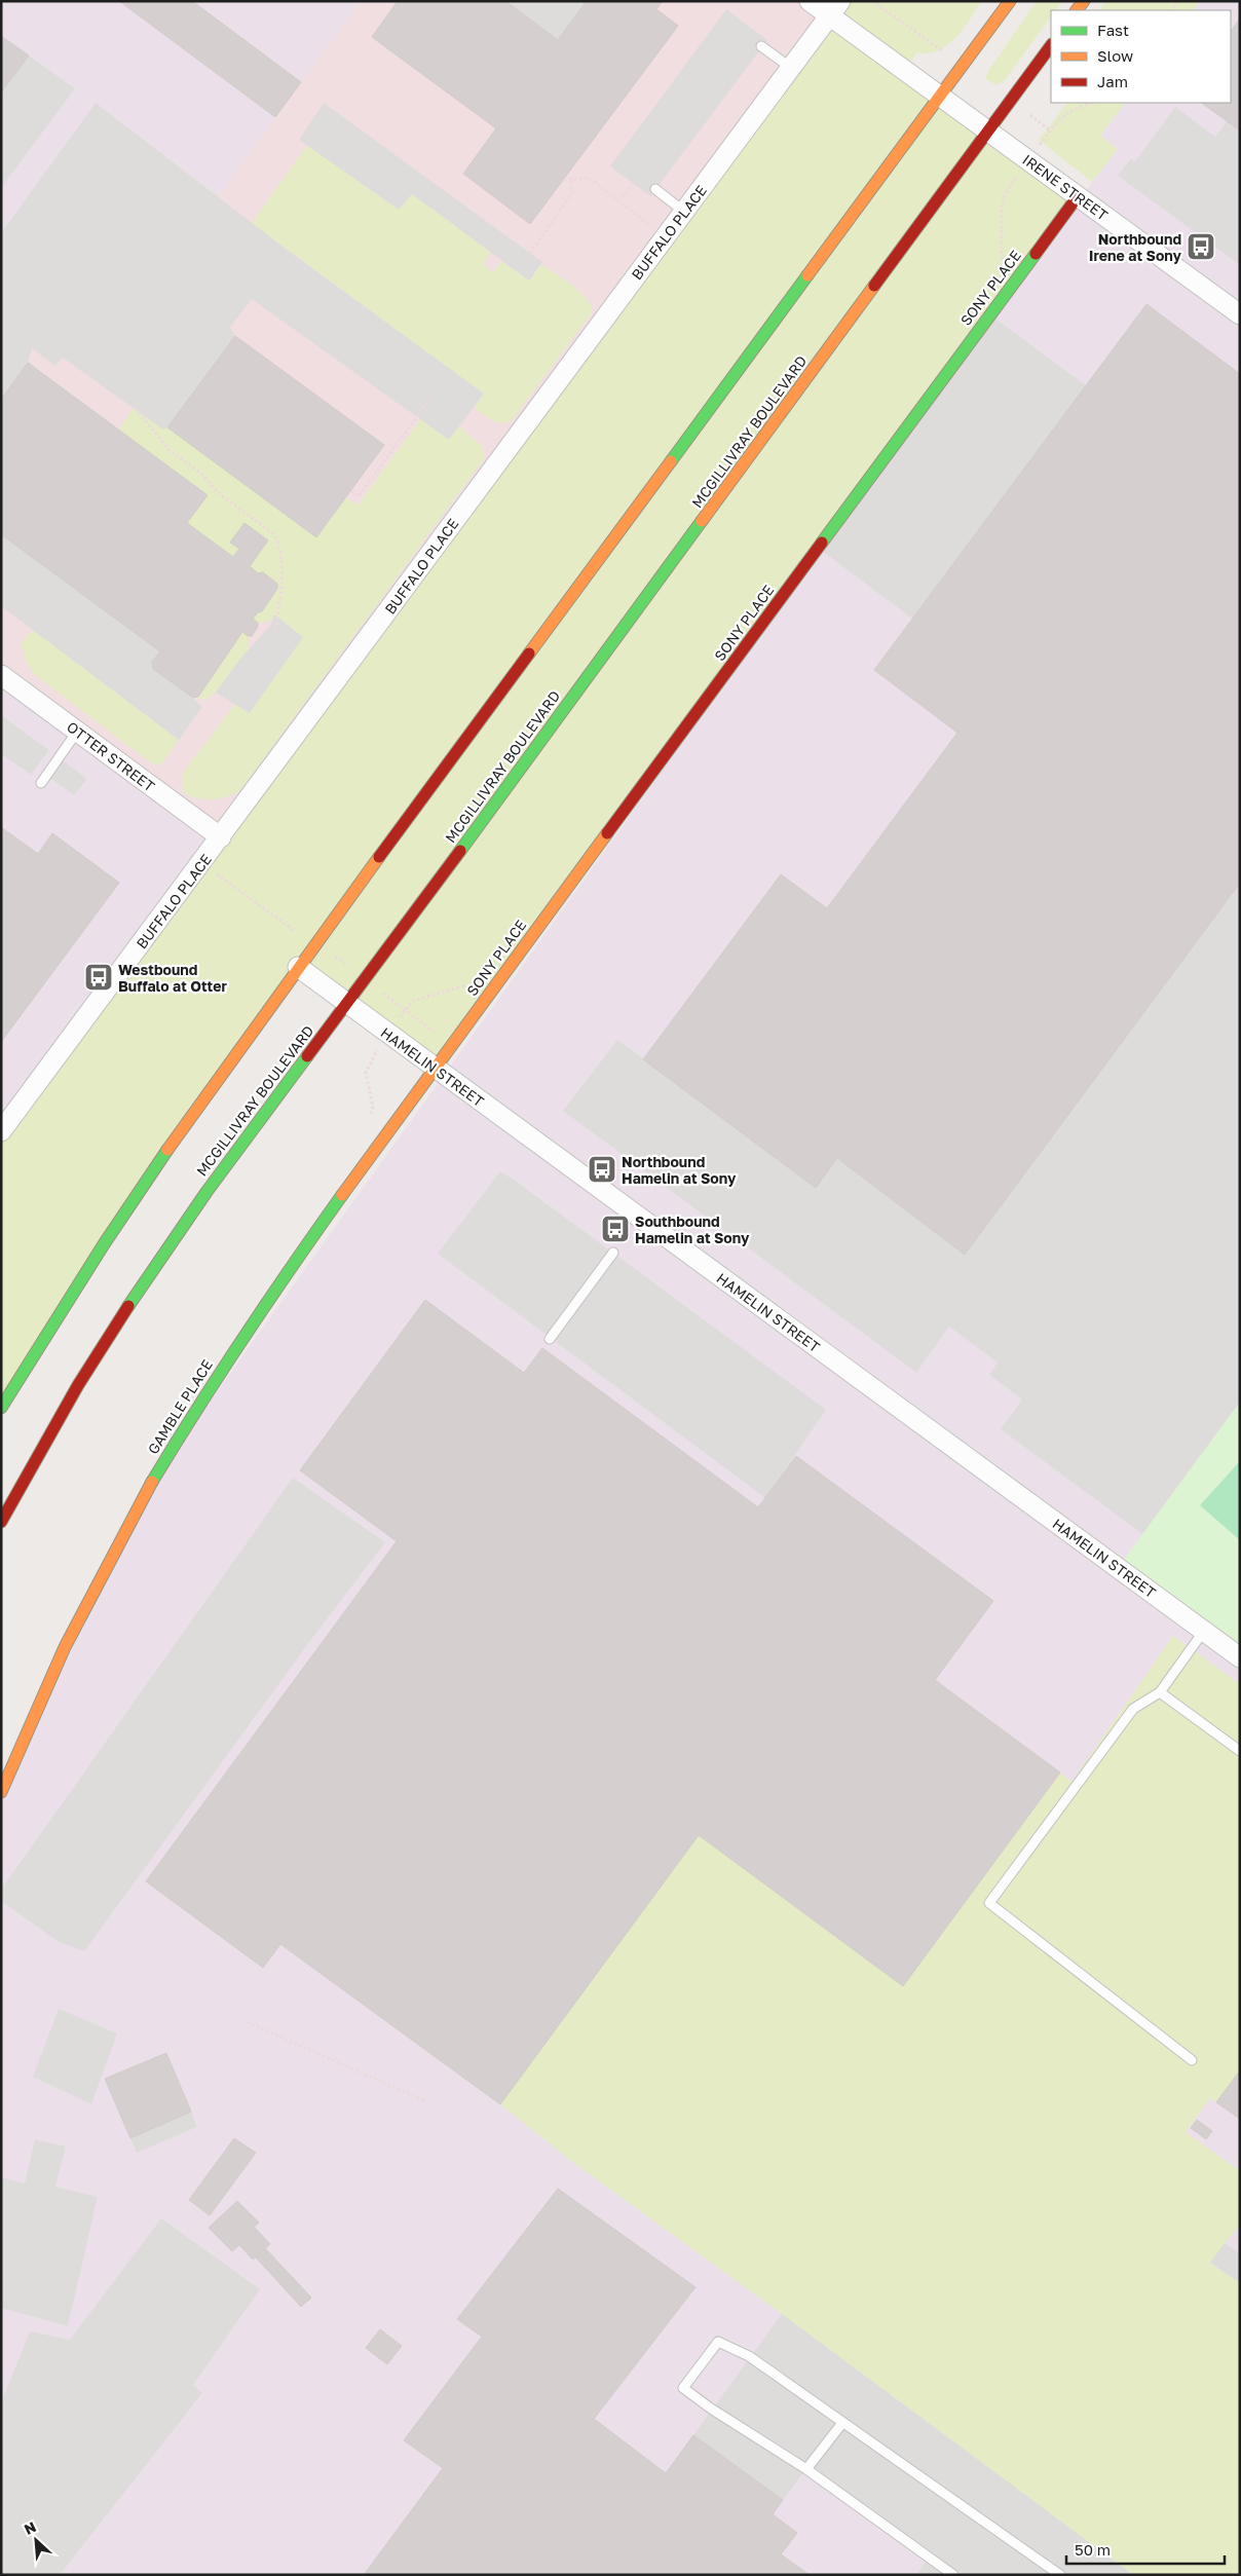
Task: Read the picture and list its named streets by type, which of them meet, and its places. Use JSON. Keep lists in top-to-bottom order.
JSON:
{
  "streets": {
    "main road": ["SONY PLACE", "MCGILLIVRAY BOULEVARD", "GAMBLE PLACE"],
    "street": [
      "IRENE STREET",
      "BUFFALO PLACE",
      "OTTER STREET",
      "HAMELIN STREET"
    ]
  },
  "crossings": [
    ["IRENE STREET", "BUFFALO PLACE"],
    ["IRENE STREET", "SONY PLACE"],
    ["IRENE STREET", "MCGILLIVRAY BOULEVARD"],
    ["BUFFALO PLACE", "OTTER STREET"],
    ["SONY PLACE", "HAMELIN STREET"],
    ["SONY PLACE", "GAMBLE PLACE"],
    ["MCGILLIVRAY BOULEVARD", "HAMELIN STREET"],
    ["HAMELIN STREET", "GAMBLE PLACE"]
  ],
  "places": {
    "bus stop": [
      "Northbound Irene at Sony",
      "Westbound Buffalo at Otter",
      "Northbound Hamelin at Sony",
      "Southbound Hamelin at Sony"
    ]
  },
  "legend": ["Fast", "Slow", "Jam"],
  "scale_bar": "50 m",
  "north": "top left"
}
